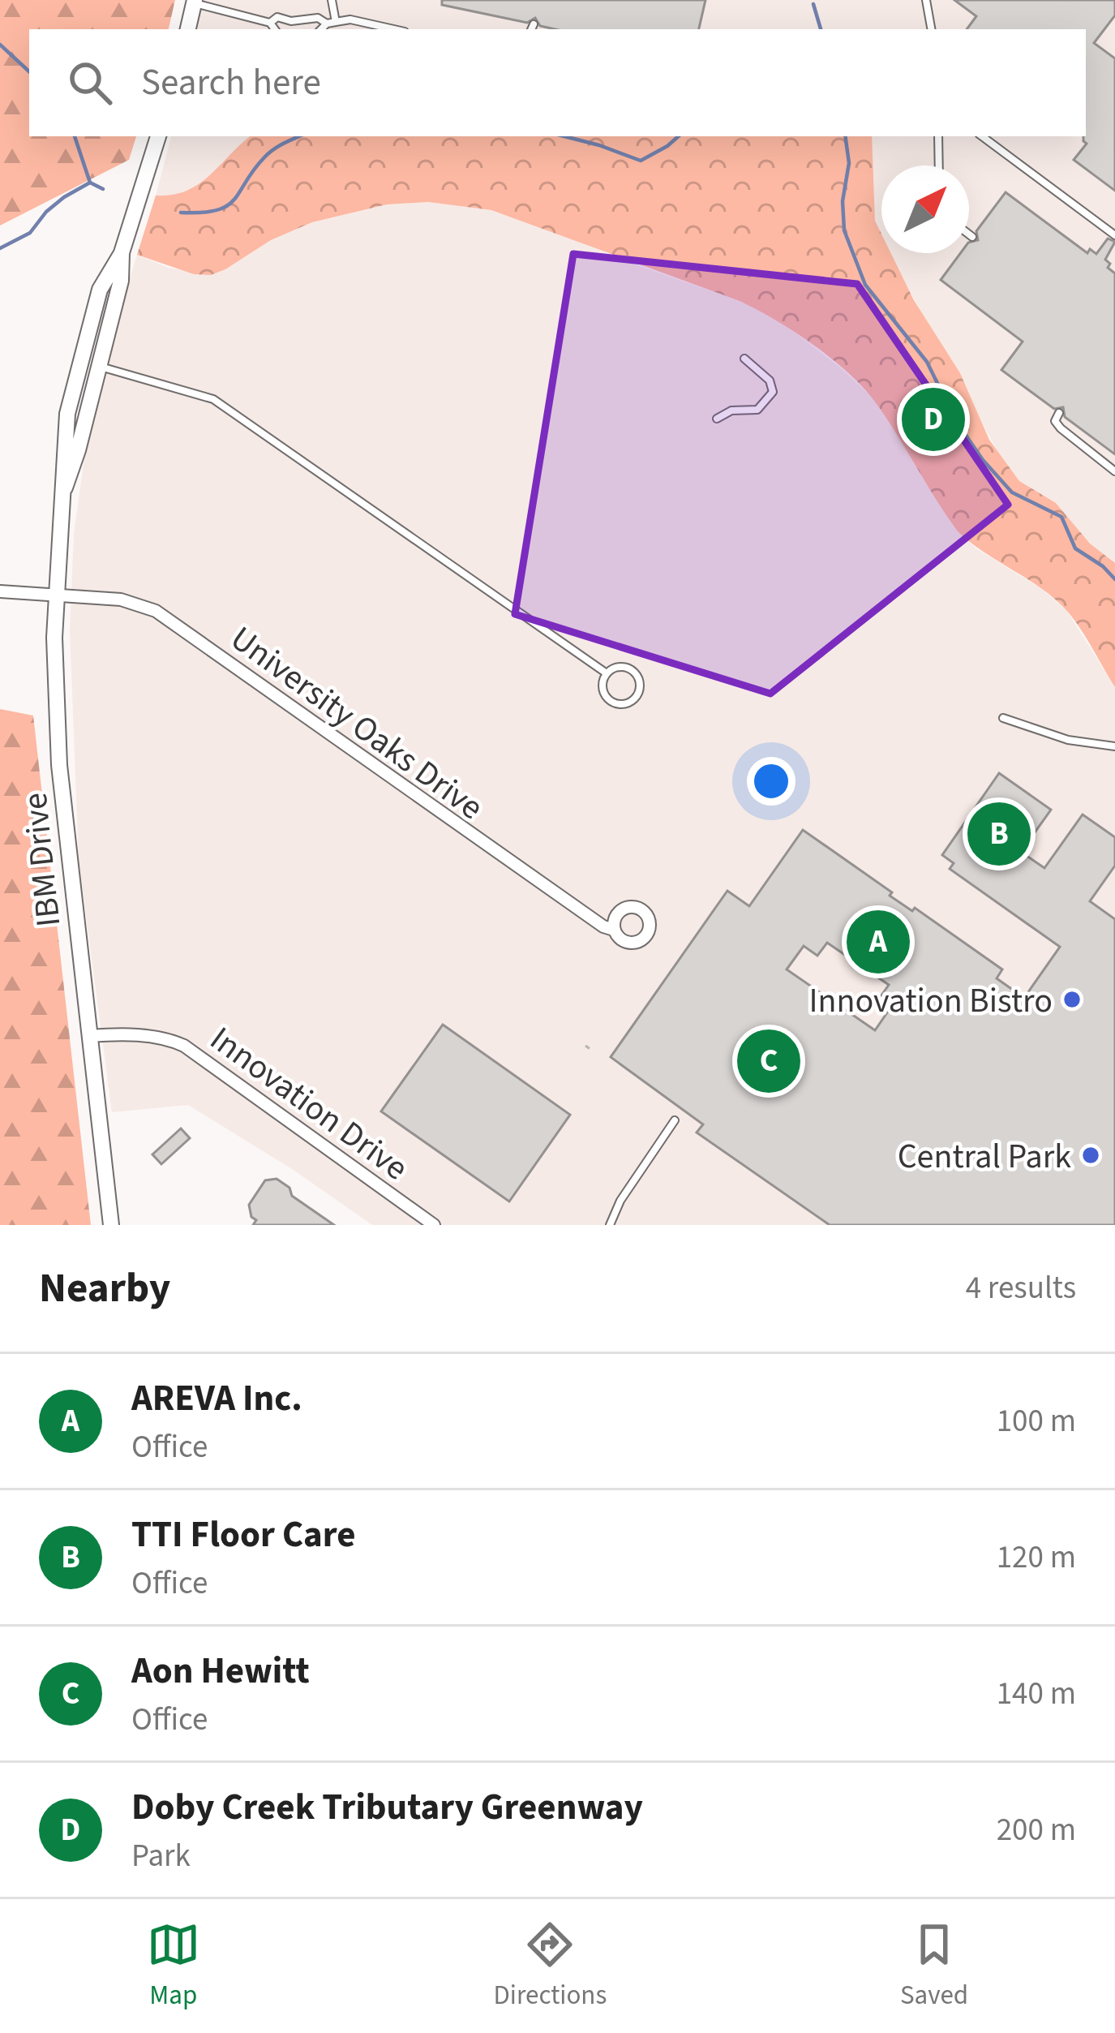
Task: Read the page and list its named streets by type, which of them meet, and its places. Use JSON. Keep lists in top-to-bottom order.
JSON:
{
  "streets": {
    "street": ["University Oaks Drive", "IBM Drive", "Innovation Drive"]
  },
  "crossings": [
    ["University Oaks Drive", "IBM Drive"],
    ["IBM Drive", "Innovation Drive"]
  ],
  "places": ["Innovation Bistro", "Central Park"],
  "north": "top right",
  "page": {
    "search": "Search here",
    "pins": [
      "D",
      "B",
      "A",
      "C"
    ],
    "heading": ["Nearby", "4 results"],
    "list": [
      {
        "mark": "A",
        "name": "AREVA Inc.",
        "note": "Office",
        "value": "100 m"
      },
      {
        "mark": "B",
        "name": "TTI Floor Care",
        "note": "Office",
        "value": "120 m"
      },
      {
        "mark": "C",
        "name": "Aon Hewitt",
        "note": "Office",
        "value": "140 m"
      },
      {
        "mark": "D",
        "name": "Doby Creek Tributary Greenway",
        "note": "Park",
        "value": "200 m"
      }
    ],
    "nav": ["Map", "Directions", "Saved"]
  }
}
